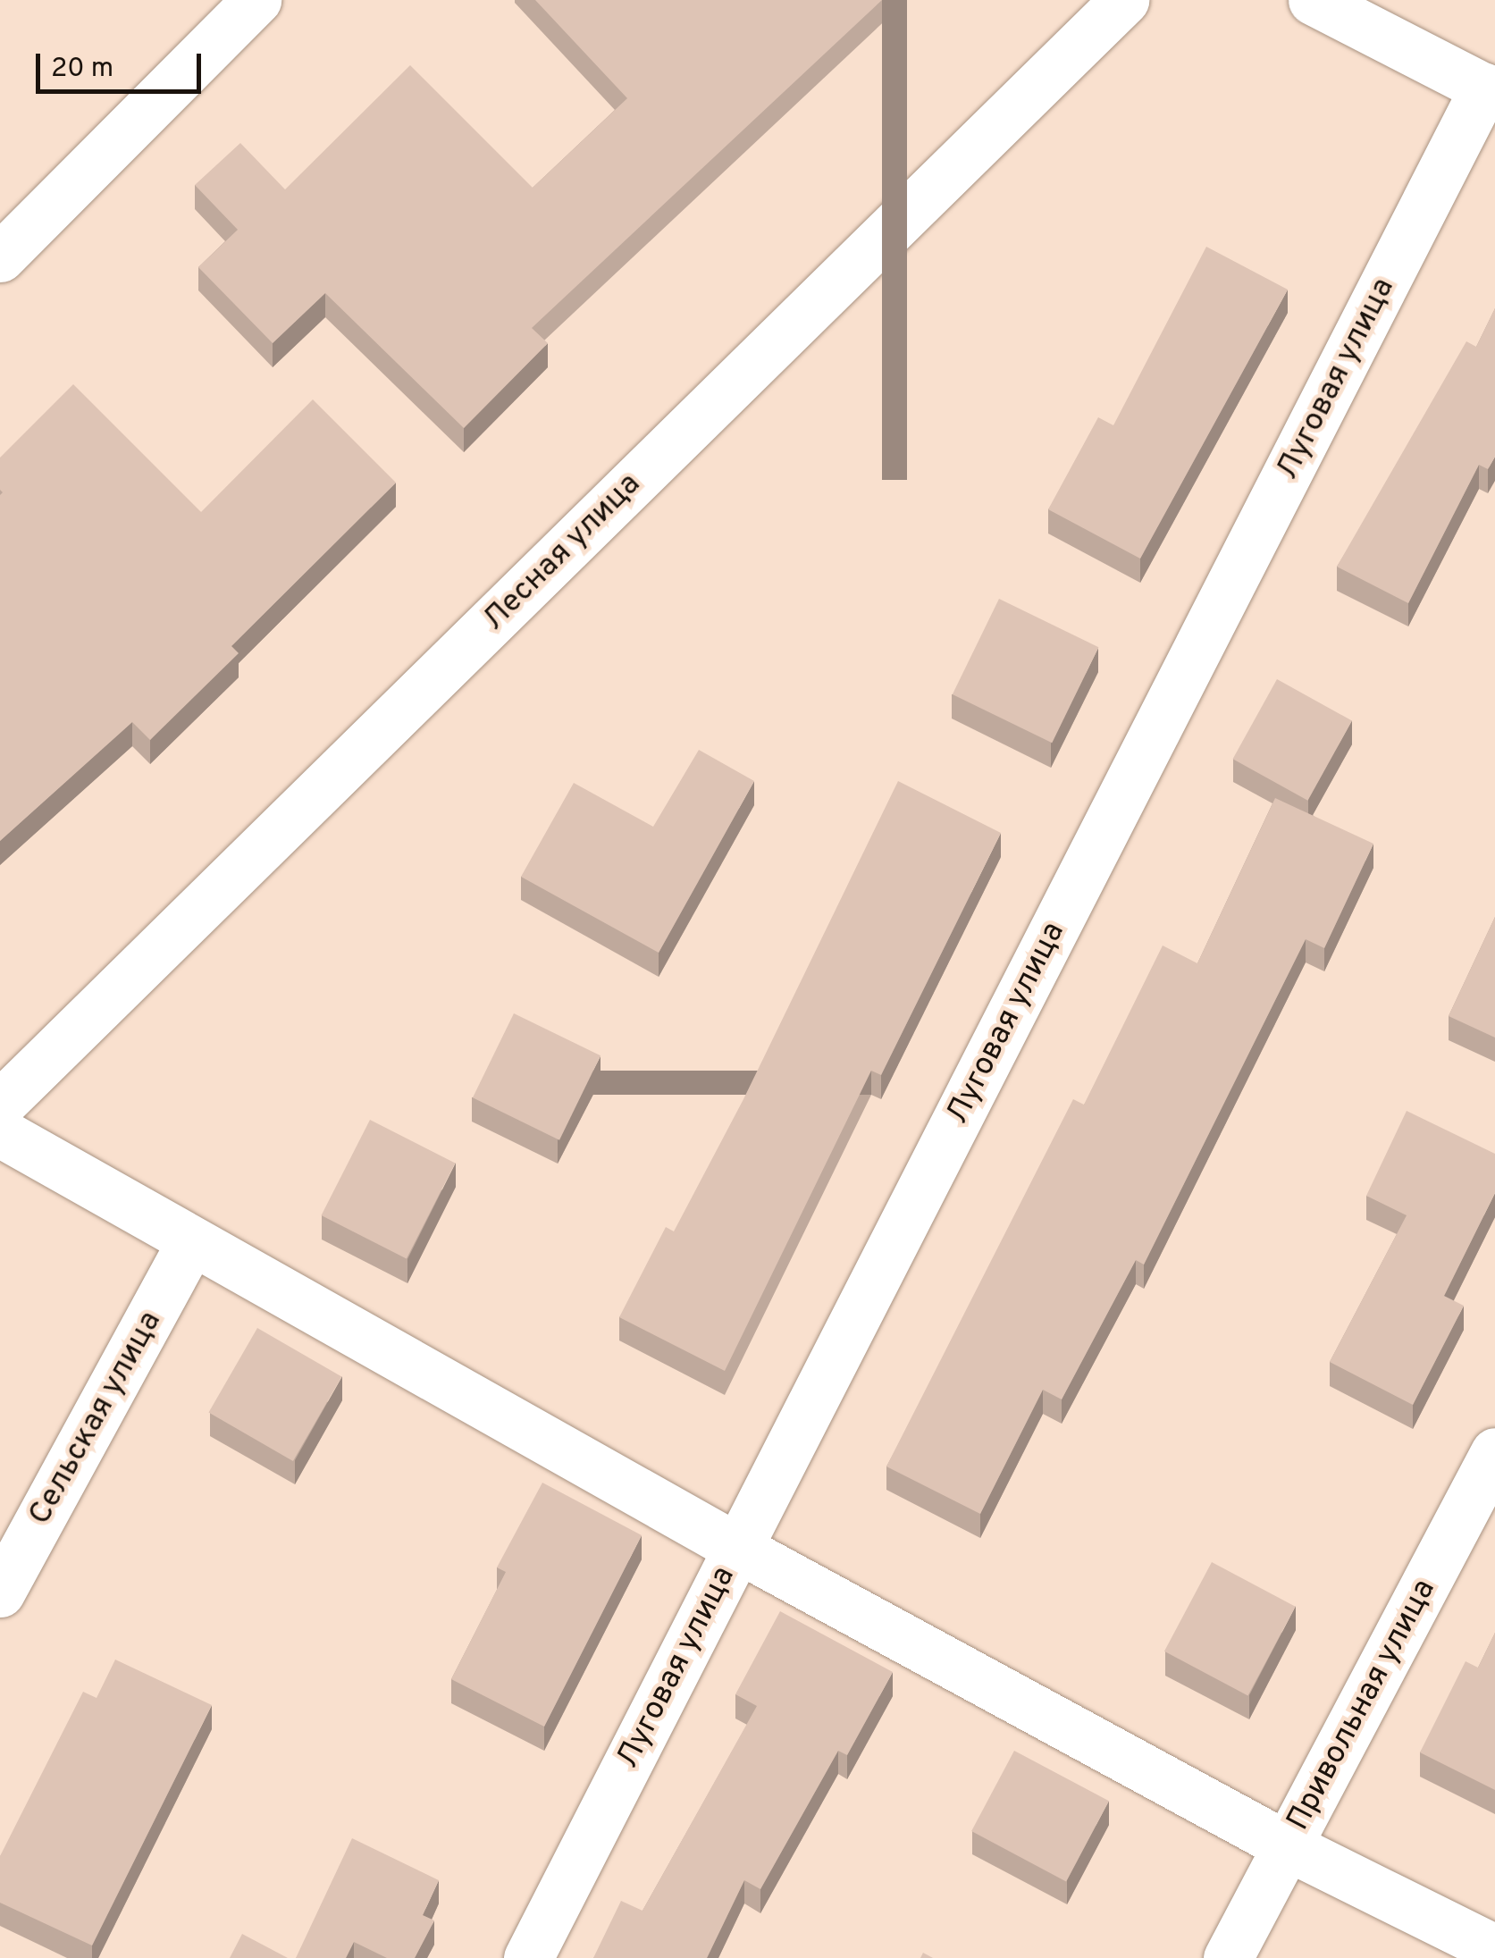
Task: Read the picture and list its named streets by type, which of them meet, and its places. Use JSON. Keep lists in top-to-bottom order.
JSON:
{
  "streets": {
    "street": [
      "Луговая улица",
      "Лесная улица",
      "Сельская улица",
      "Привольная улица"
    ]
  },
  "scale_bar": "20 m"
}
